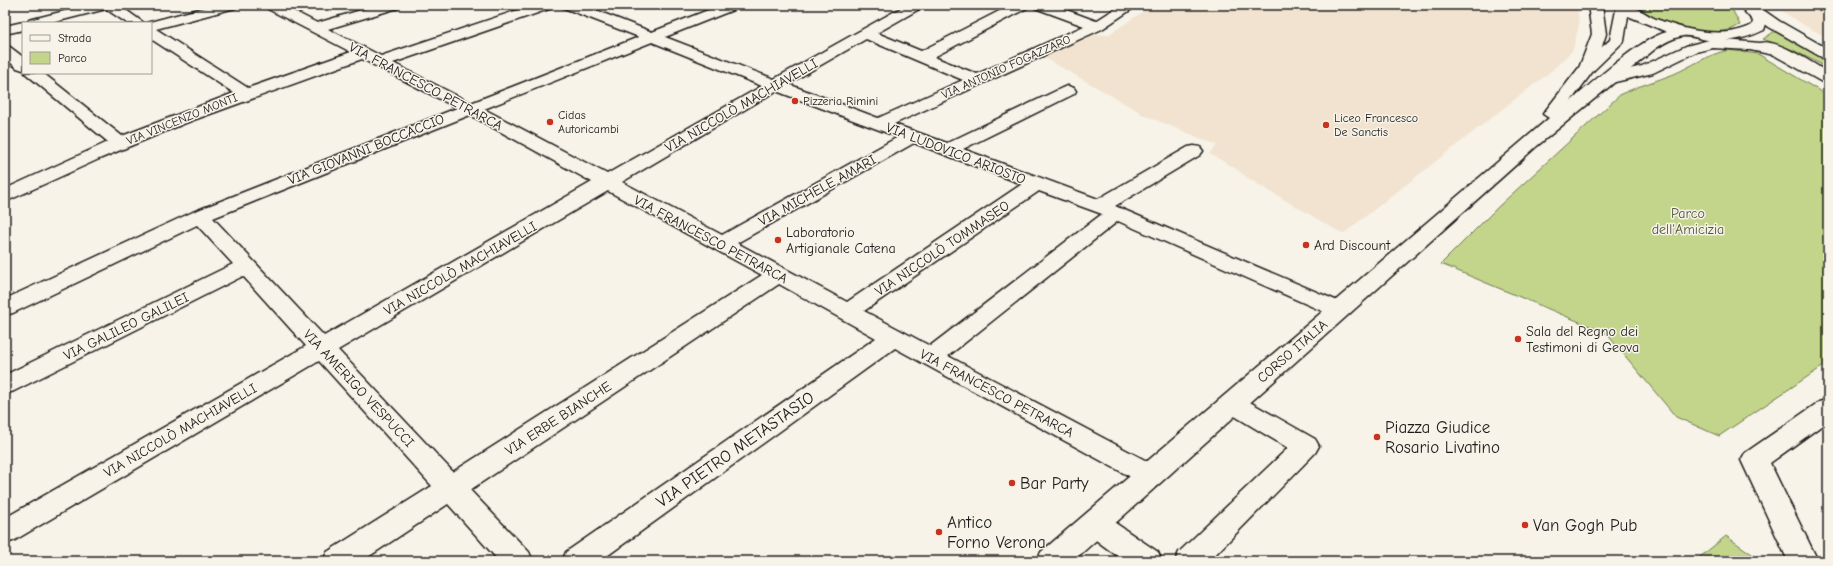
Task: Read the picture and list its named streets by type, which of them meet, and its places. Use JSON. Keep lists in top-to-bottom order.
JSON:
{
  "streets": {
    "street": [
      "VIA ANTONIO FOGAZZARO",
      "VIA FRANCESCO PETRARCA",
      "VIA NICCOLÒ MACHIAVELLI",
      "VIA VINCENZO MONTI",
      "VIA GIOVANNI BOCCACCIO",
      "VIA LUDOVICO ARIOSTO",
      "VIA MICHELE AMARI",
      "VIA NICCOLÒ TOMMASEO",
      "VIA GALILEO GALILEI",
      "CORSO ITALIA",
      "VIA AMERIGO VESPUCCI",
      "VIA ERBE BIANCHE",
      "VIA PIETRO METASTASIO"
    ]
  },
  "crossings": [
    ["VIA ANTONIO FOGAZZARO", "VIA LUDOVICO ARIOSTO"],
    ["VIA FRANCESCO PETRARCA", "VIA NICCOLÒ MACHIAVELLI"],
    ["VIA FRANCESCO PETRARCA", "VIA VINCENZO MONTI"],
    ["VIA FRANCESCO PETRARCA", "VIA GIOVANNI BOCCACCIO"],
    ["VIA FRANCESCO PETRARCA", "VIA MICHELE AMARI"],
    ["VIA FRANCESCO PETRARCA", "VIA NICCOLÒ TOMMASEO"],
    ["VIA FRANCESCO PETRARCA", "CORSO ITALIA"],
    ["VIA FRANCESCO PETRARCA", "VIA ERBE BIANCHE"],
    ["VIA FRANCESCO PETRARCA", "VIA PIETRO METASTASIO"],
    ["VIA NICCOLÒ MACHIAVELLI", "VIA LUDOVICO ARIOSTO"],
    ["VIA NICCOLÒ MACHIAVELLI", "VIA AMERIGO VESPUCCI"],
    ["VIA GIOVANNI BOCCACCIO", "VIA LUDOVICO ARIOSTO"],
    ["VIA GIOVANNI BOCCACCIO", "VIA AMERIGO VESPUCCI"],
    ["VIA LUDOVICO ARIOSTO", "VIA MICHELE AMARI"],
    ["VIA LUDOVICO ARIOSTO", "VIA NICCOLÒ TOMMASEO"],
    ["VIA LUDOVICO ARIOSTO", "CORSO ITALIA"],
    ["VIA GALILEO GALILEI", "VIA AMERIGO VESPUCCI"],
    ["VIA AMERIGO VESPUCCI", "VIA ERBE BIANCHE"]
  ],
  "parks": ["Parco dell'Amicizia"],
  "places": [
    "Pizzeria Rimini",
    "Cidas Autoricambi",
    "Liceo Francesco De Sanctis",
    "Laboratorio Artigianale Catena",
    "Ard Discount",
    "Sala del Regno dei Testimoni di Geova",
    "Piazza Giudice Rosario Livatino",
    "Bar Party",
    "Van Gogh Pub",
    "Antico Forno Verona"
  ],
  "legend": ["Strada", "Parco"]
}
